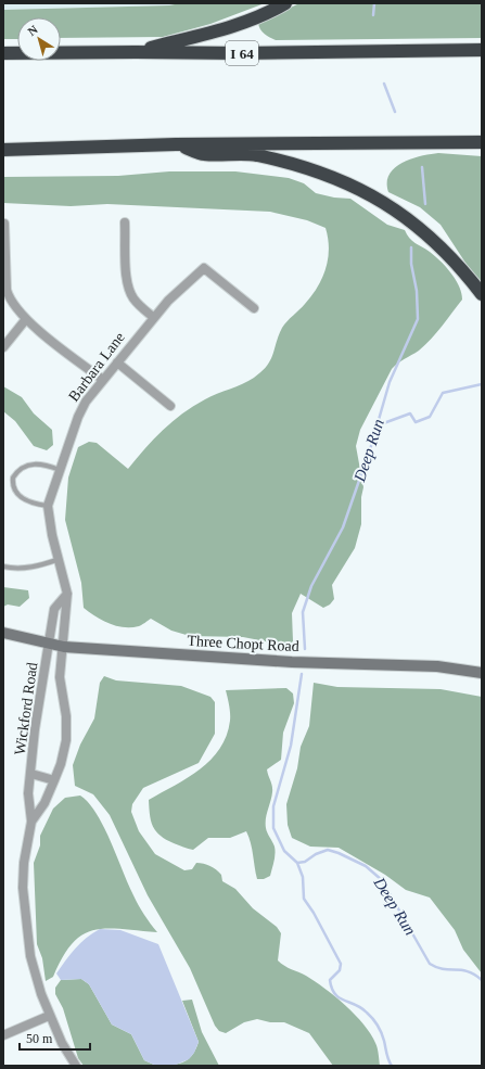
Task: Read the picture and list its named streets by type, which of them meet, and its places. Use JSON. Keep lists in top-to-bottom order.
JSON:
{
  "streets": {
    "highway": ["I 64"],
    "main road": ["Three Chopt Road"],
    "street": ["Barbara Lane", "Wickford Road"]
  },
  "crossings": [
    ["Barbara Lane", "Three Chopt Road"],
    ["Barbara Lane", "Wickford Road"],
    ["Three Chopt Road", "Wickford Road"]
  ],
  "water": ["Deep Run"],
  "scale_bar": "50 m",
  "north": "top left"
}
